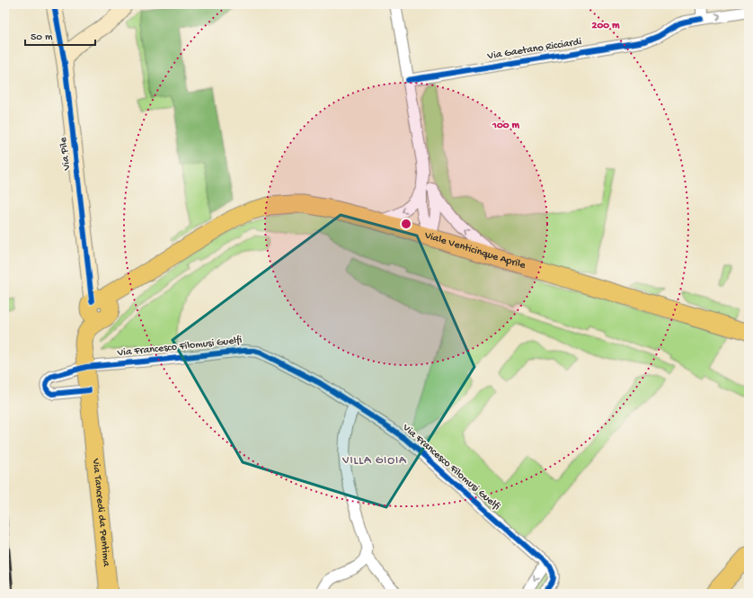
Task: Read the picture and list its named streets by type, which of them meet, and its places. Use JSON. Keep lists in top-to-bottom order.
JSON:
{
  "streets": {
    "main road": ["Viale Venticinque Aprile", "Via Tancredi da Pentima"],
    "street": ["Via Gaetano Ricciardi", "Via Pile", "Via Francesco Filomusi Guelfi"]
  },
  "crossings": [
    ["Via Pile", "Viale Venticinque Aprile"],
    ["Via Pile", "Via Tancredi da Pentima"],
    ["Viale Venticinque Aprile", "Via Tancredi da Pentima"],
    ["Via Francesco Filomusi Guelfi", "Via Tancredi da Pentima"]
  ],
  "districts": ["VILLA GIOIA"],
  "scale_bar": "50 m",
  "rings": ["200 m", "100 m"]
}
